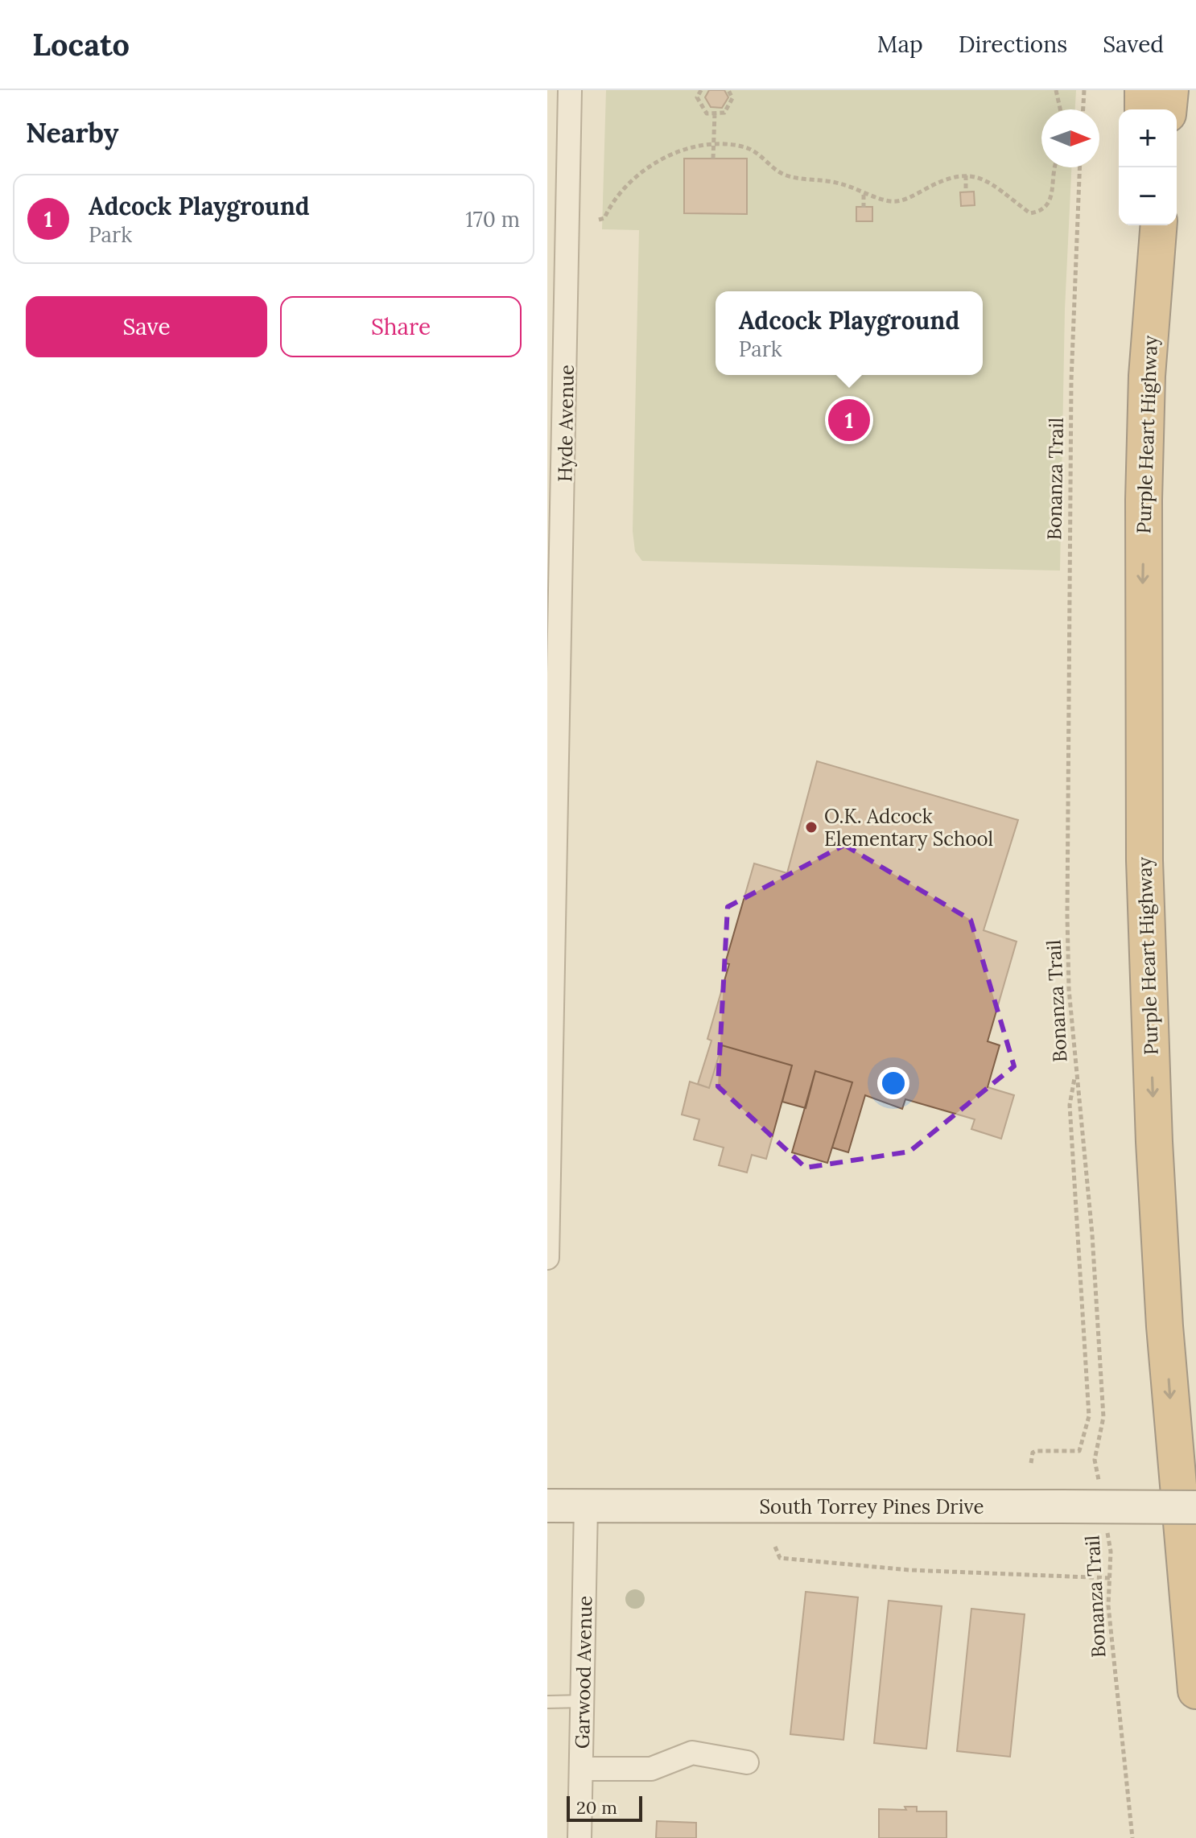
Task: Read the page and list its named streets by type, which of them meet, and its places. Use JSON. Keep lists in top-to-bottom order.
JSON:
{
  "streets": {
    "highway": ["Purple Heart Highway"],
    "main road": ["South Torrey Pines Drive"],
    "street": ["Hyde Avenue", "Garwood Avenue"],
    "path": ["Bonanza Trail"]
  },
  "crossings": [
    ["South Torrey Pines Drive", "Garwood Avenue"]
  ],
  "one_way": ["Purple Heart Highway"],
  "places": ["O.K. Adcock Elementary School"],
  "scale_bar": "20 m",
  "north": "right",
  "page": {
    "header": "Locato",
    "nav": ["Map", "Directions", "Saved"],
    "heading": "Nearby",
    "map_buttons": ["+", "−"],
    "list": [
      {
        "mark": "1",
        "name": "Adcock Playground",
        "note": "Park",
        "value": "170 m"
      }
    ],
    "buttons": ["Save", "Share"],
    "popup": ["Adcock Playground", "Park"],
    "pins": "1",
    "scale": "20 m"
  }
}
